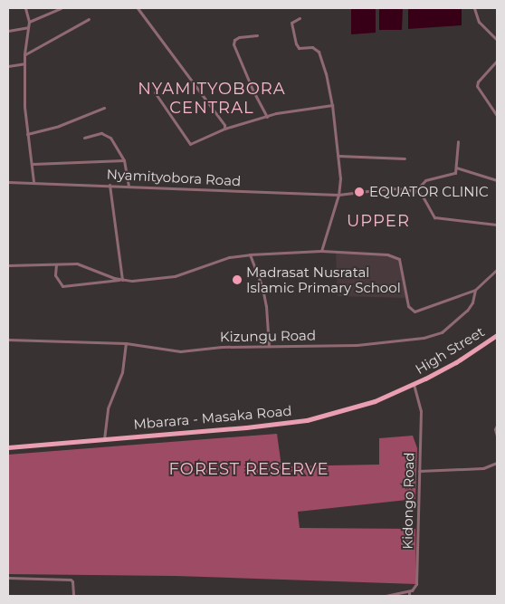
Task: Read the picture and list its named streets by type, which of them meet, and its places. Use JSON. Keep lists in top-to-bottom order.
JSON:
{
  "streets": {
    "main road": ["High Street", "Mbarara - Masaka Road"],
    "street": ["Nyamityobora Road", "Kizungu Road", "Kidongo Road"]
  },
  "crossings": [
    ["High Street", "Mbarara - Masaka Road"],
    ["High Street", "Kidongo Road"],
    ["Mbarara - Masaka Road", "Kidongo Road"]
  ],
  "districts": ["NYAMITYOBORA CENTRAL", "UPPER", "FOREST RESERVE"],
  "places": ["EQUATOR CLINIC", "Madrasat Nusratal Islamic Primary School"]
}
